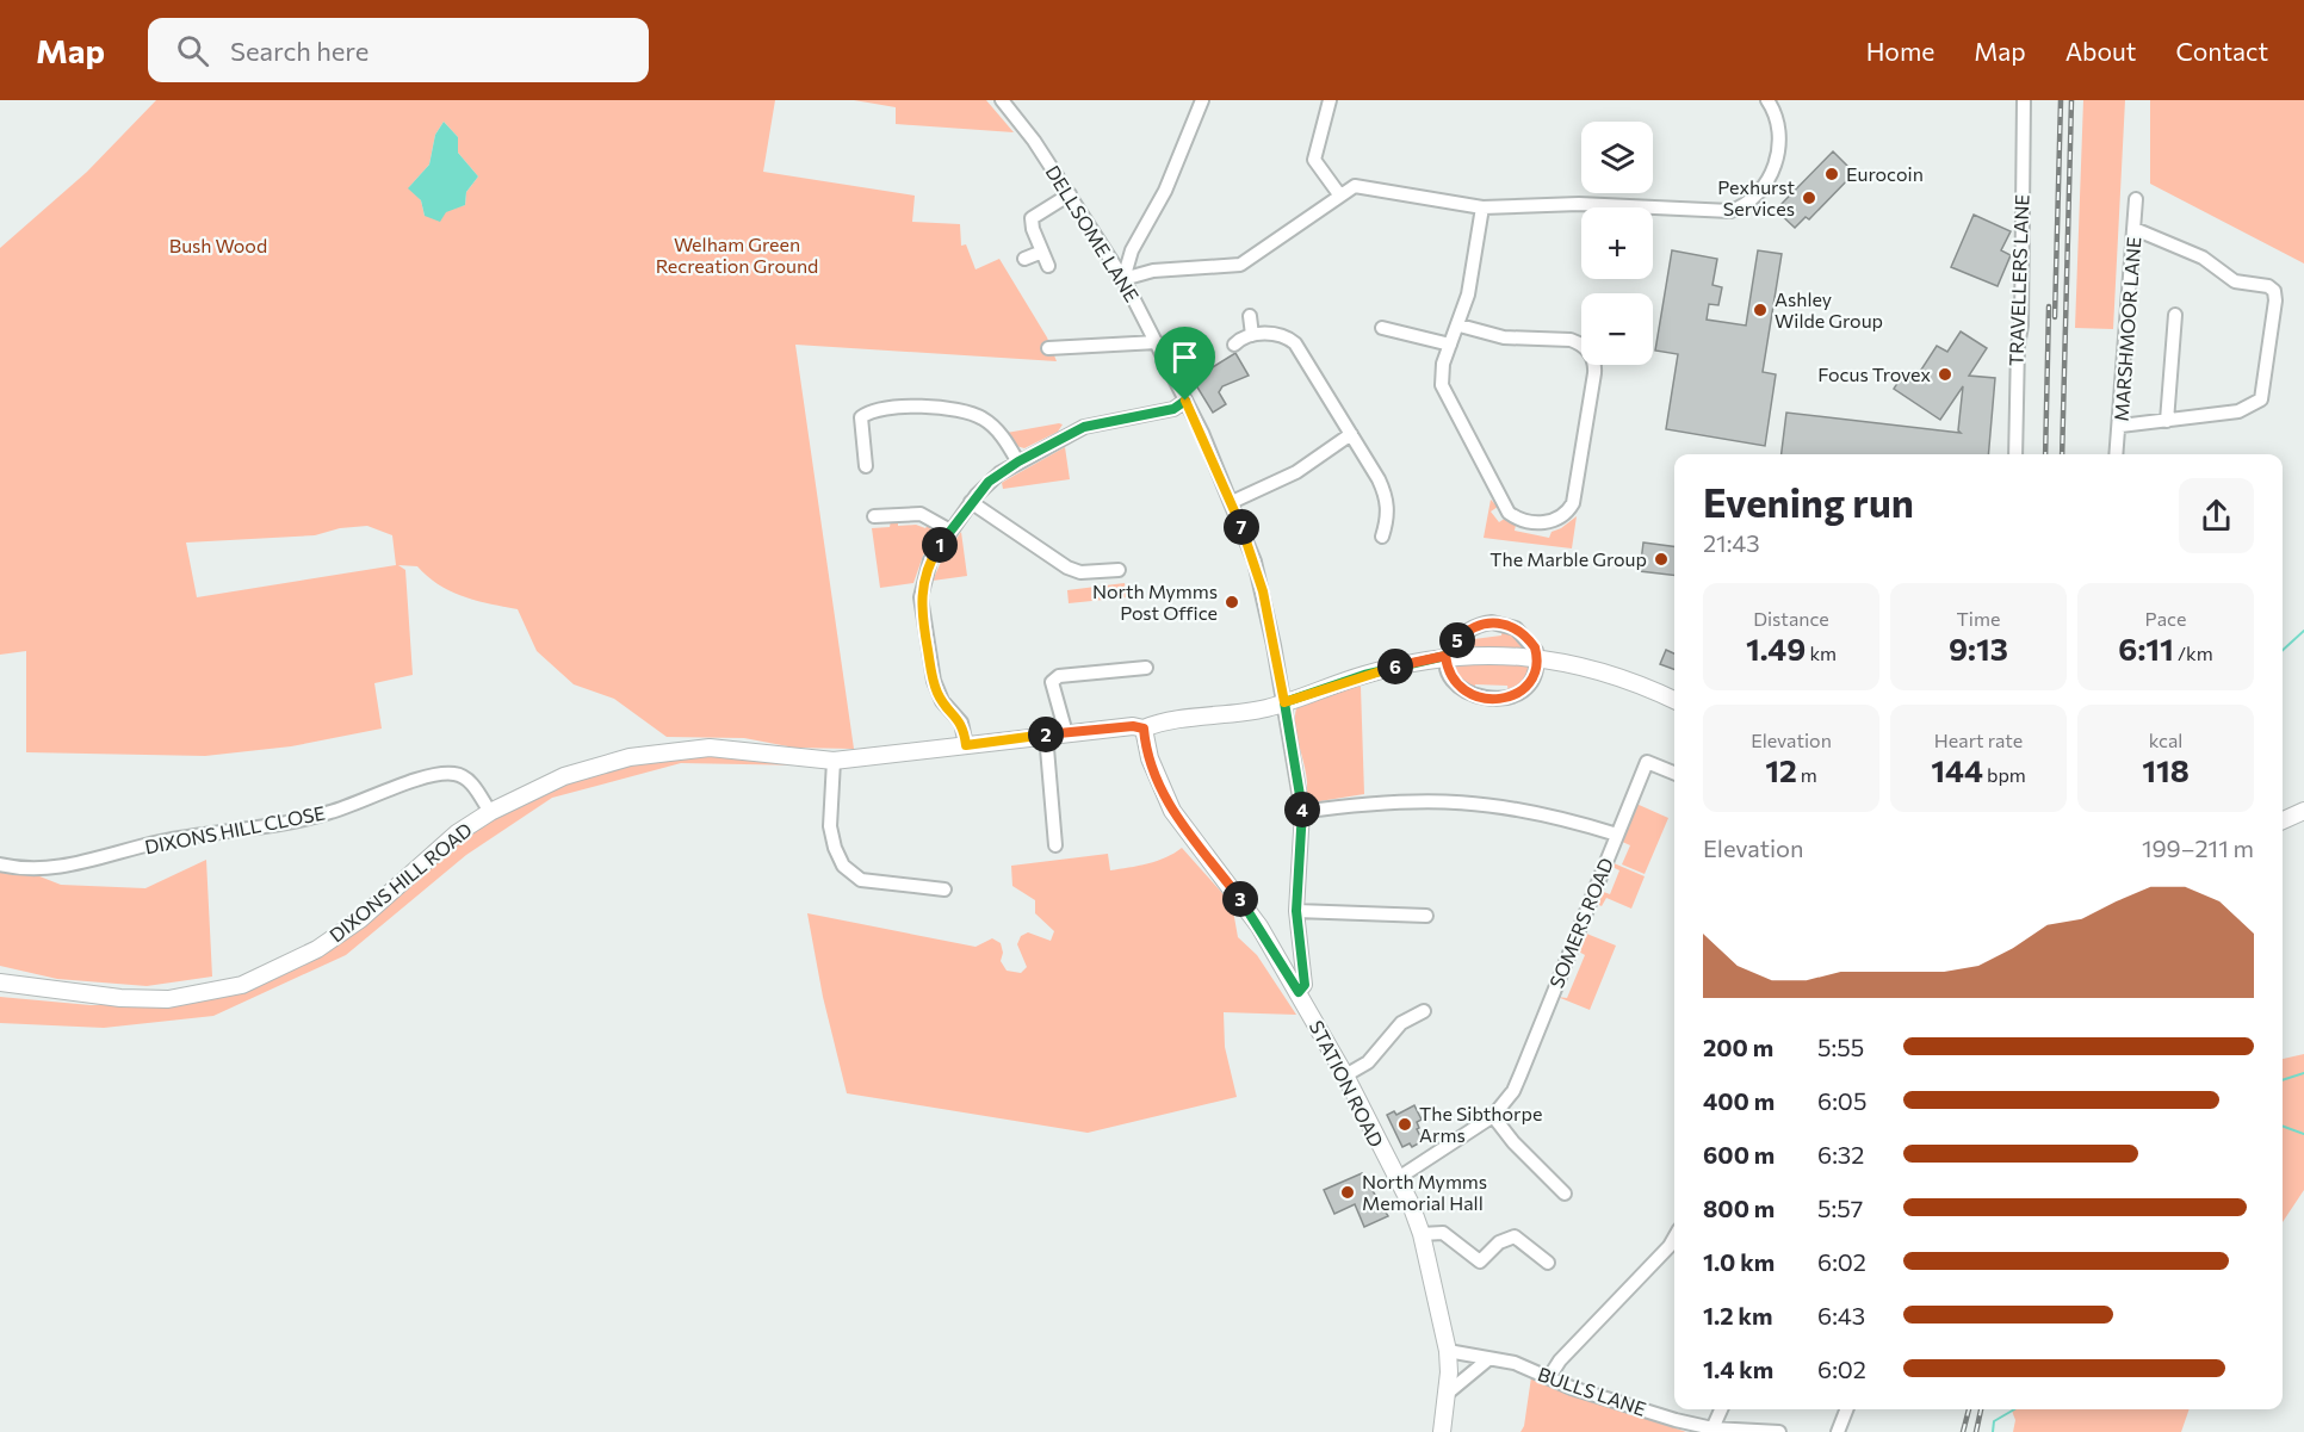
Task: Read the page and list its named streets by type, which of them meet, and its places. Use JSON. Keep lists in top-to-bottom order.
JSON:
{
  "streets": {
    "street": [
      "DELLSOME LANE",
      "TRAVELLERS LANE",
      "MARSHMOOR LANE",
      "DIXONS HILL CLOSE",
      "DIXONS HILL ROAD",
      "SOMERS ROAD",
      "STATION ROAD",
      "BULLS LANE"
    ]
  },
  "crossings": [
    ["DELLSOME LANE", "DIXONS HILL ROAD"],
    ["DELLSOME LANE", "SOMERS ROAD"],
    ["DELLSOME LANE", "STATION ROAD"],
    ["DIXONS HILL CLOSE", "DIXONS HILL ROAD"],
    ["DIXONS HILL ROAD", "STATION ROAD"],
    ["SOMERS ROAD", "STATION ROAD"],
    ["STATION ROAD", "BULLS LANE"]
  ],
  "parks": ["Welham Green Recreation Ground", "Bush Wood"],
  "places": [
    "Eurocoin",
    "Pexhurst Services",
    "Ashley Wilde Group",
    "Focus Trovex",
    "The Marble Group",
    "North Mymms Post Office",
    "The Sibthorpe Arms",
    "North Mymms Memorial Hall"
  ],
  "page": {
    "header": "Map",
    "search": "Search here",
    "nav": [
      "Home",
      "Map",
      "About",
      "Contact"
    ],
    "map_buttons": ["+", "−"],
    "heading": ["Evening run", "21:43"],
    "pins": [
      "7",
      "1",
      "5",
      "6",
      "2",
      "4",
      "3"
    ],
    "stats": [
      ["Distance", "1.49 km"],
      ["Time", "9:13"],
      ["Pace", "6:11 /km"],
      ["Elevation", "12 m"],
      ["Heart rate", "144 bpm"],
      ["kcal", "118"]
    ],
    "chart": ["Elevation", "199–211 m"],
    "list": [
      {
        "name": "200 m",
        "note": "5:55"
      },
      {
        "name": "400 m",
        "note": "6:05"
      },
      {
        "name": "600 m",
        "note": "6:32"
      },
      {
        "name": "800 m",
        "note": "5:57"
      },
      {
        "name": "1.0 km",
        "note": "6:02"
      },
      {
        "name": "1.2 km",
        "note": "6:43"
      },
      {
        "name": "1.4 km",
        "note": "6:02"
      }
    ]
  }
}
